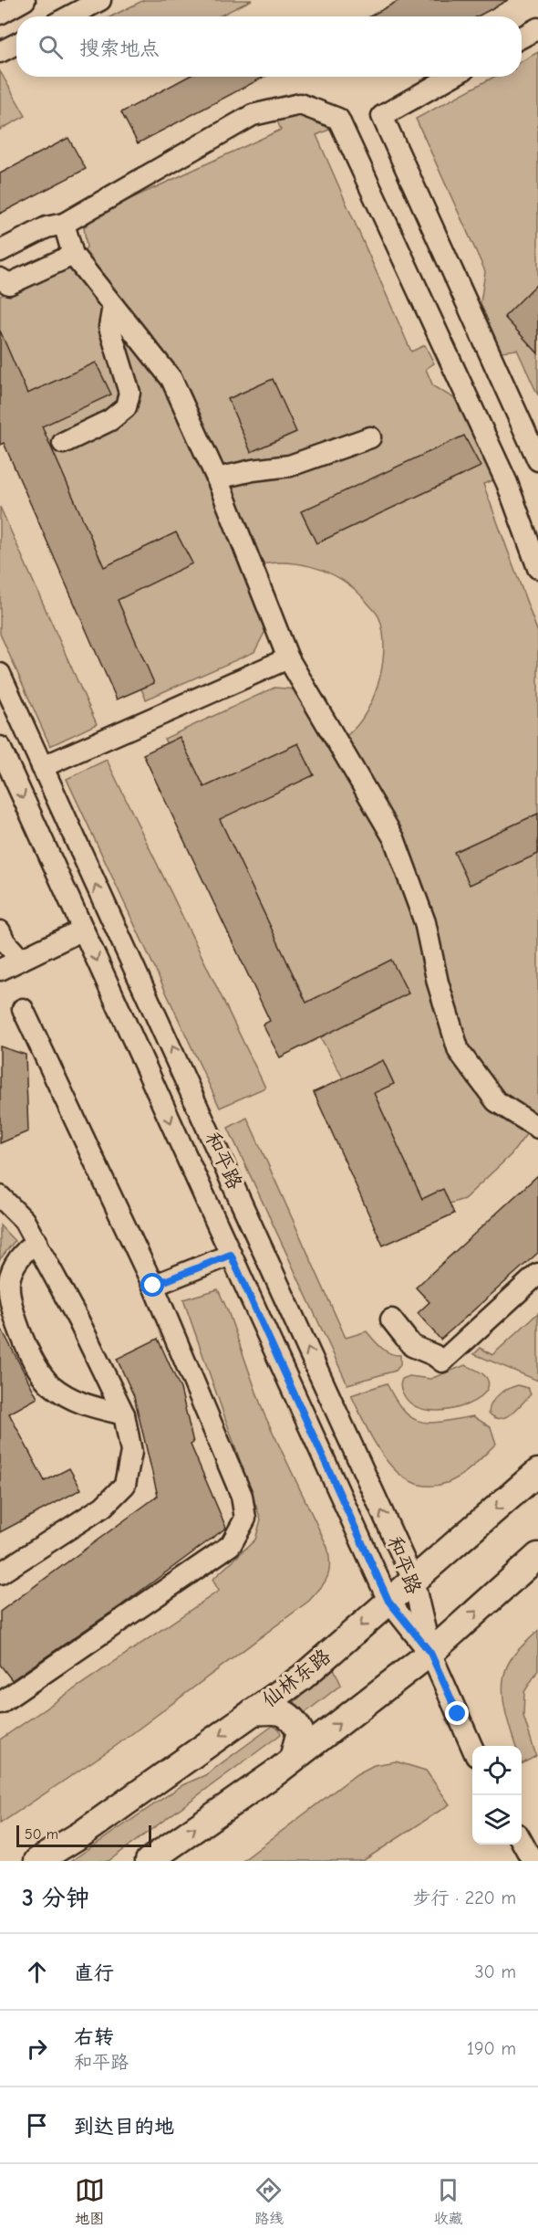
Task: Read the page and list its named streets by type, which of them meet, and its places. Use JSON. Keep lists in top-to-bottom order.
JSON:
{
  "streets": {
    "main road": ["仙林东路"],
    "street": ["和平路"]
  },
  "crossings": [
    ["和平路", "仙林东路"]
  ],
  "scale_bar": "50 m",
  "page": {
    "search": "搜索地点",
    "scale": "50 m",
    "heading": ["3 分钟", "步行 · 220 m"],
    "list": [
      ["直行", "30 m"],
      ["右转", "和平路", "190 m"],
      "到达目的地"
    ],
    "nav": ["地图", "路线", "收藏"]
  }
}
